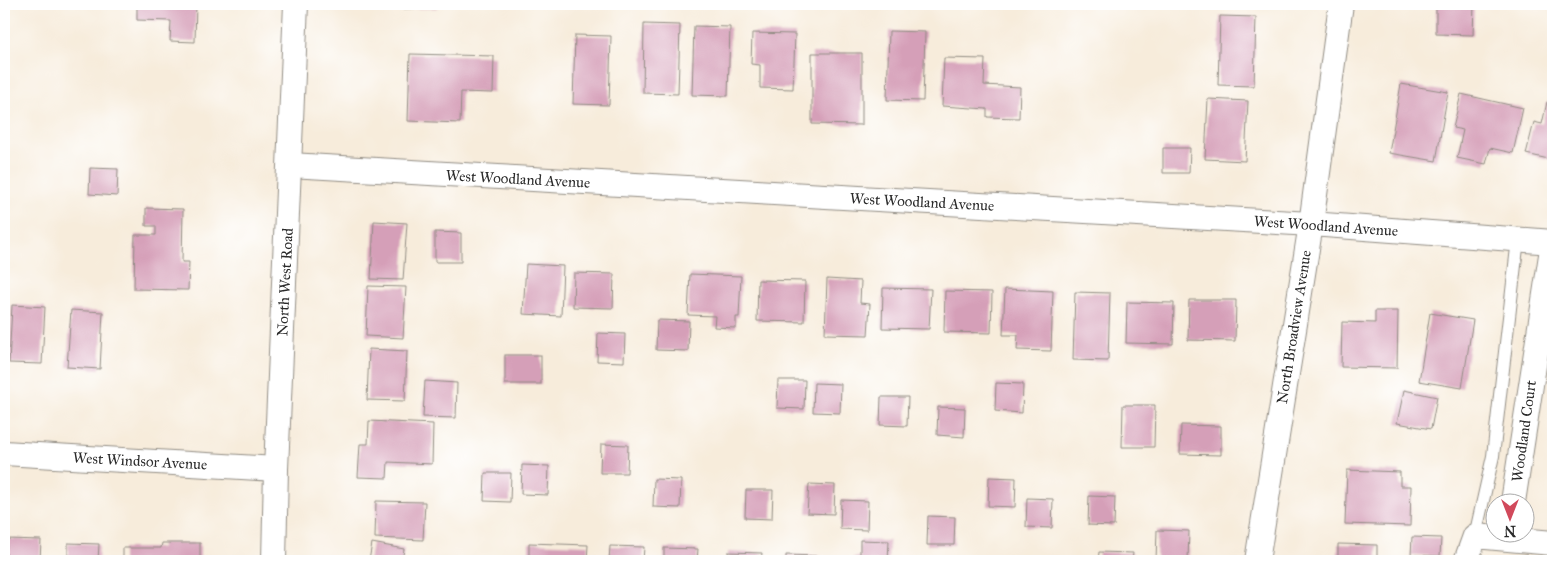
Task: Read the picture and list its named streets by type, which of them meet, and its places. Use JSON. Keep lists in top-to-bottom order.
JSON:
{
  "streets": {
    "street": [
      "West Woodland Avenue",
      "North West Road",
      "North Broadview Avenue",
      "Woodland Court",
      "West Windsor Avenue"
    ]
  },
  "crossings": [
    ["West Woodland Avenue", "North West Road"],
    ["West Woodland Avenue", "North Broadview Avenue"],
    ["West Woodland Avenue", "Woodland Court"],
    ["North West Road", "West Windsor Avenue"]
  ],
  "north": "bottom"
}
